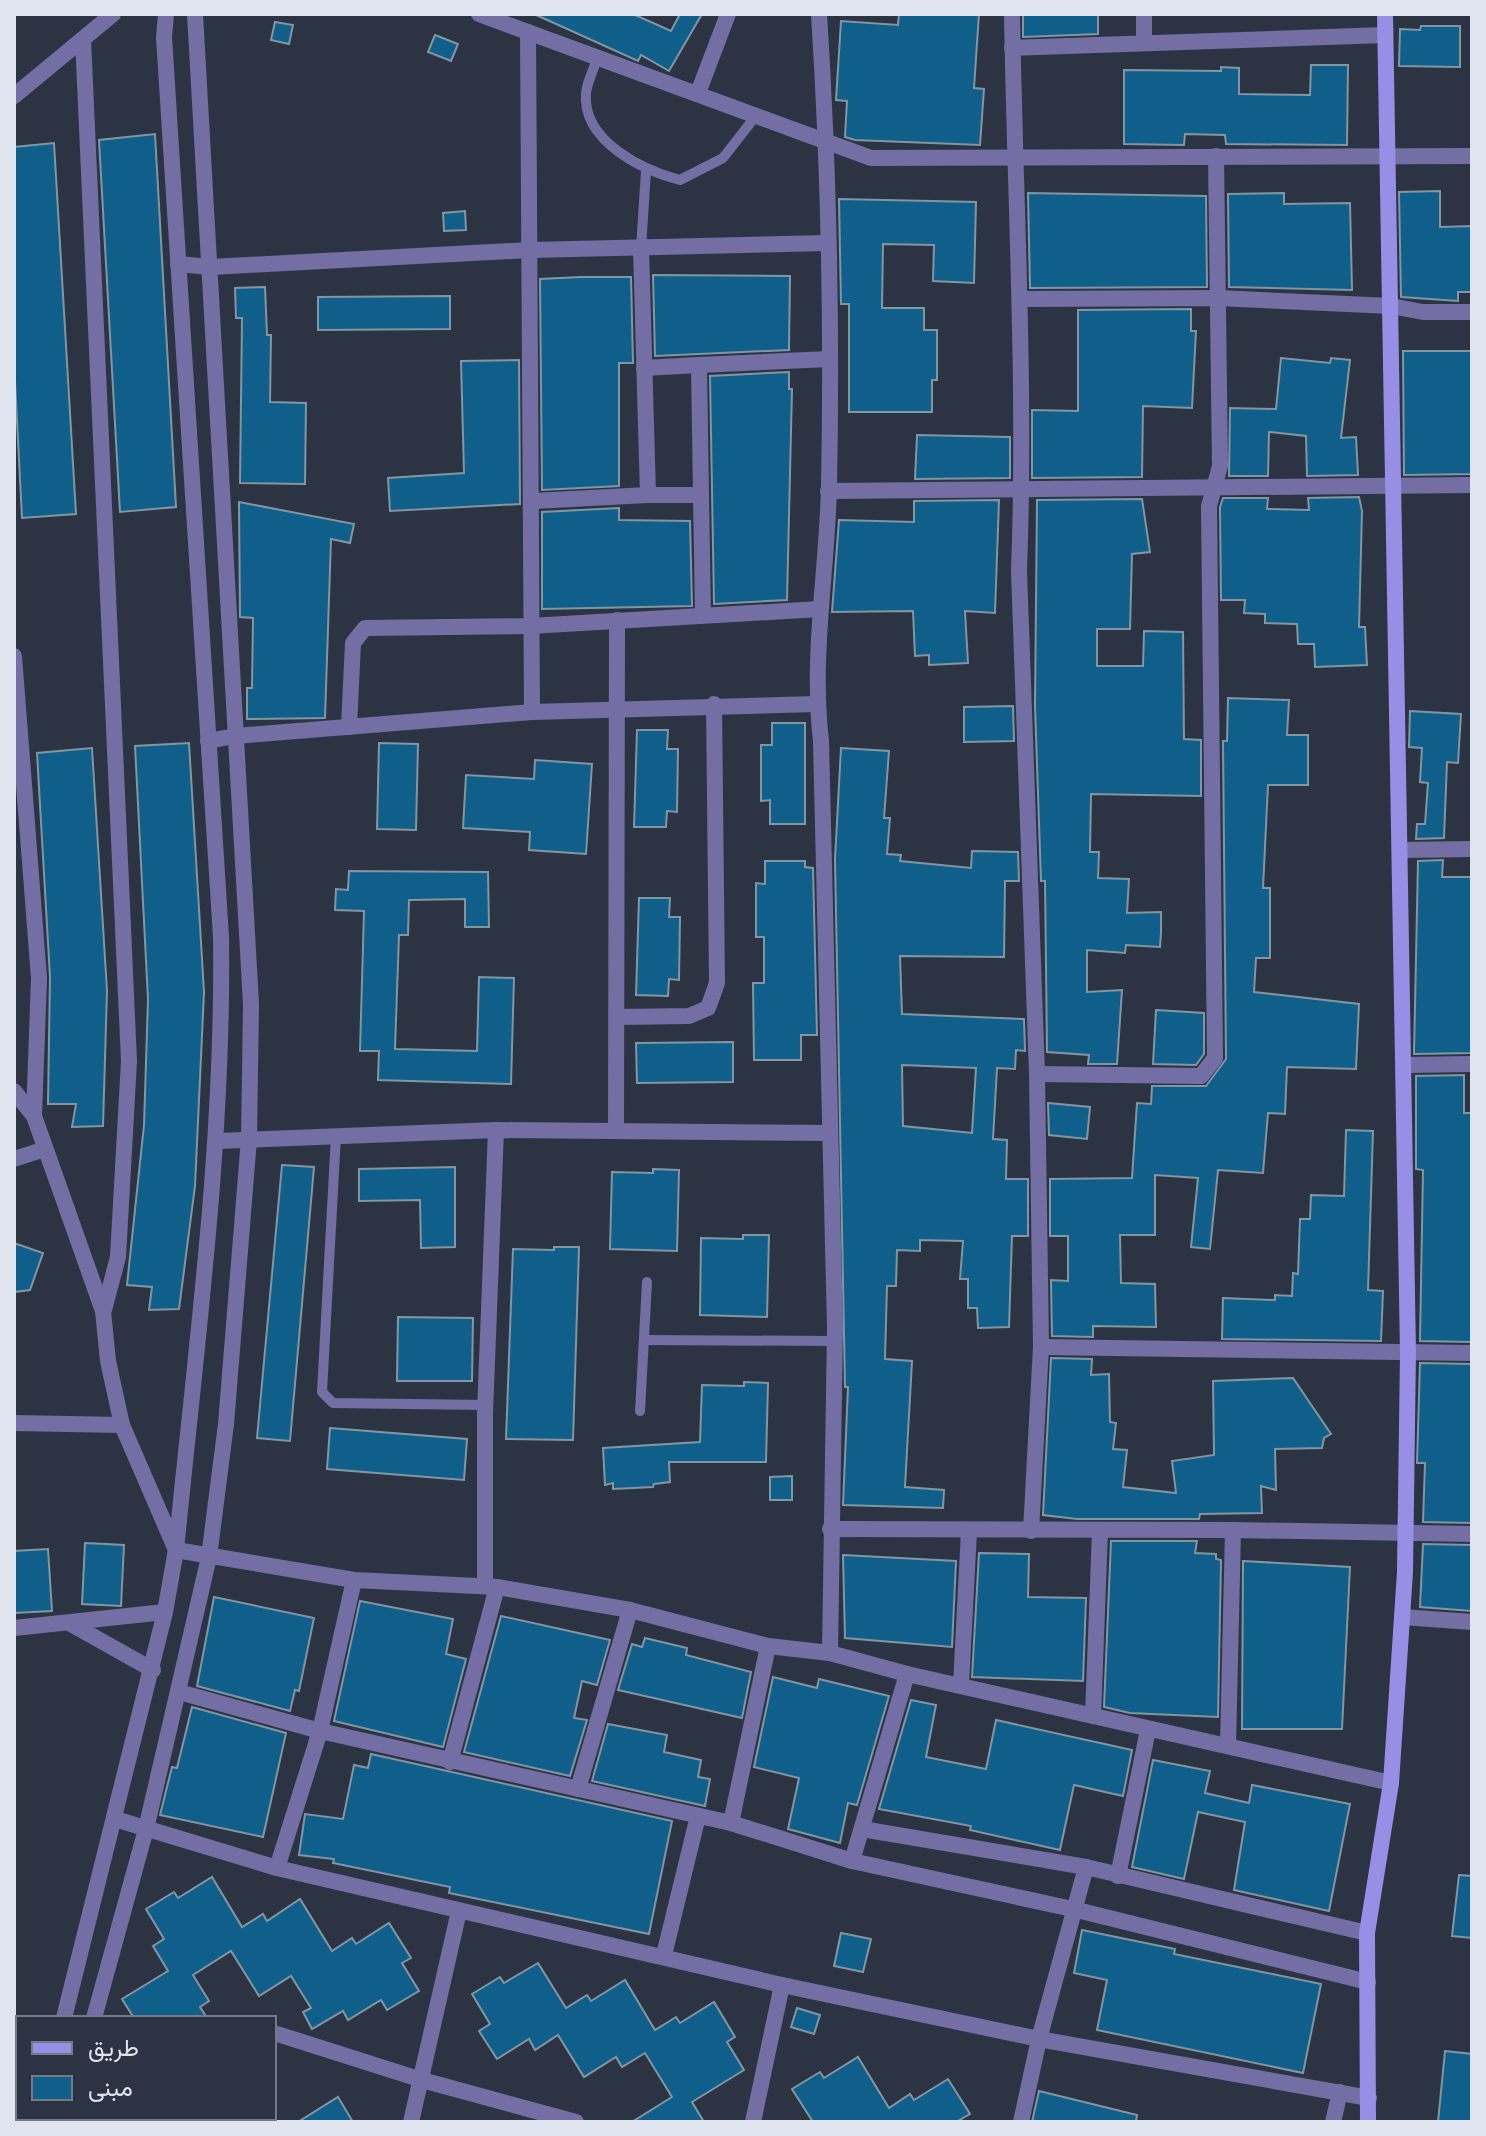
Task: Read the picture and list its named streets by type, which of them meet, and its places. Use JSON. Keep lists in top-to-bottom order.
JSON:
{
  "legend": ["طريق", "مبنى"]
}
